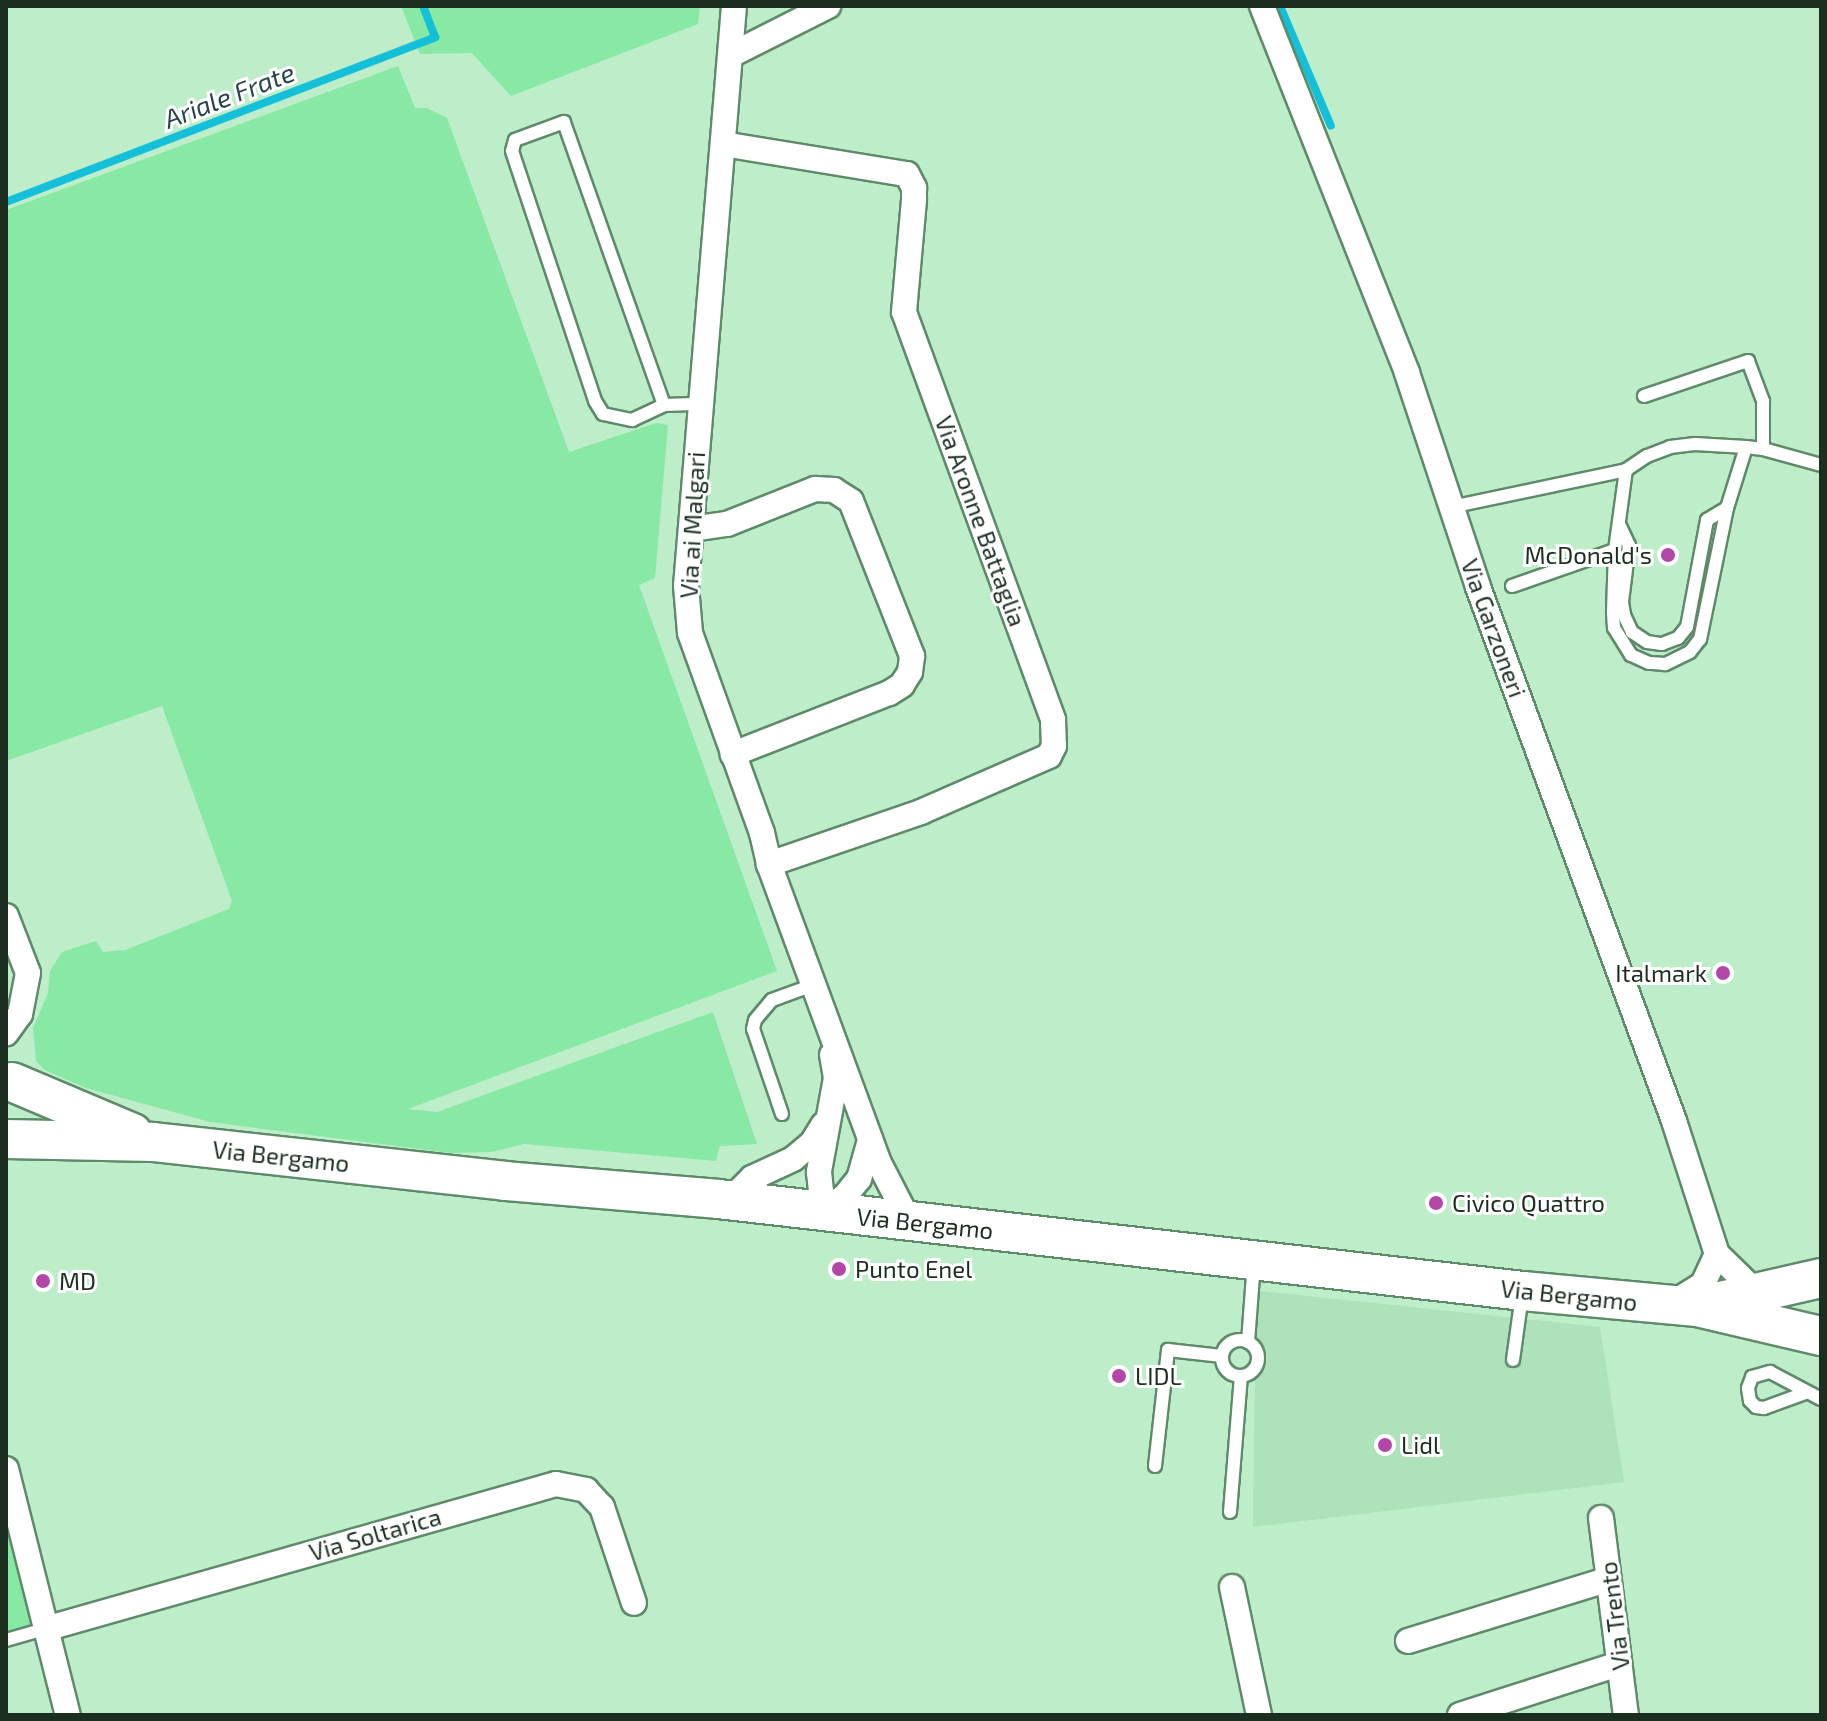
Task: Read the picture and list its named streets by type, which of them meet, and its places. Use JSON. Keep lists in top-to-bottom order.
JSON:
{
  "streets": {
    "main road": ["Via Bergamo"],
    "street": [
      "Via Aronne Battaglia",
      "Via ai Malgari",
      "Via Garzoneri",
      "Via Soltarica",
      "Via Trento"
    ]
  },
  "crossings": [
    ["Via Aronne Battaglia", "Via ai Malgari"],
    ["Via ai Malgari", "Via Bergamo"],
    ["Via Garzoneri", "Via Bergamo"]
  ],
  "water": ["Ariale Frate"],
  "places": [
    "McDonald's",
    "Italmark",
    "Civico Quattro",
    "Punto Enel",
    "MD",
    "LIDL",
    "Lidl"
  ]
}
